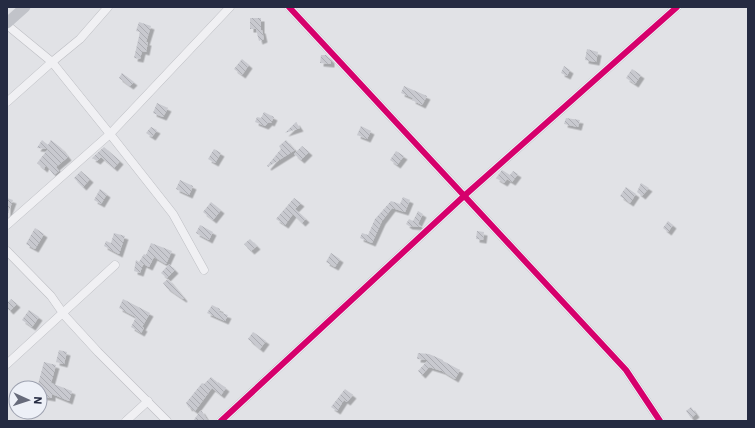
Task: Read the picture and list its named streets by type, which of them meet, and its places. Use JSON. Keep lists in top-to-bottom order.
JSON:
{
  "north": "right"
}
